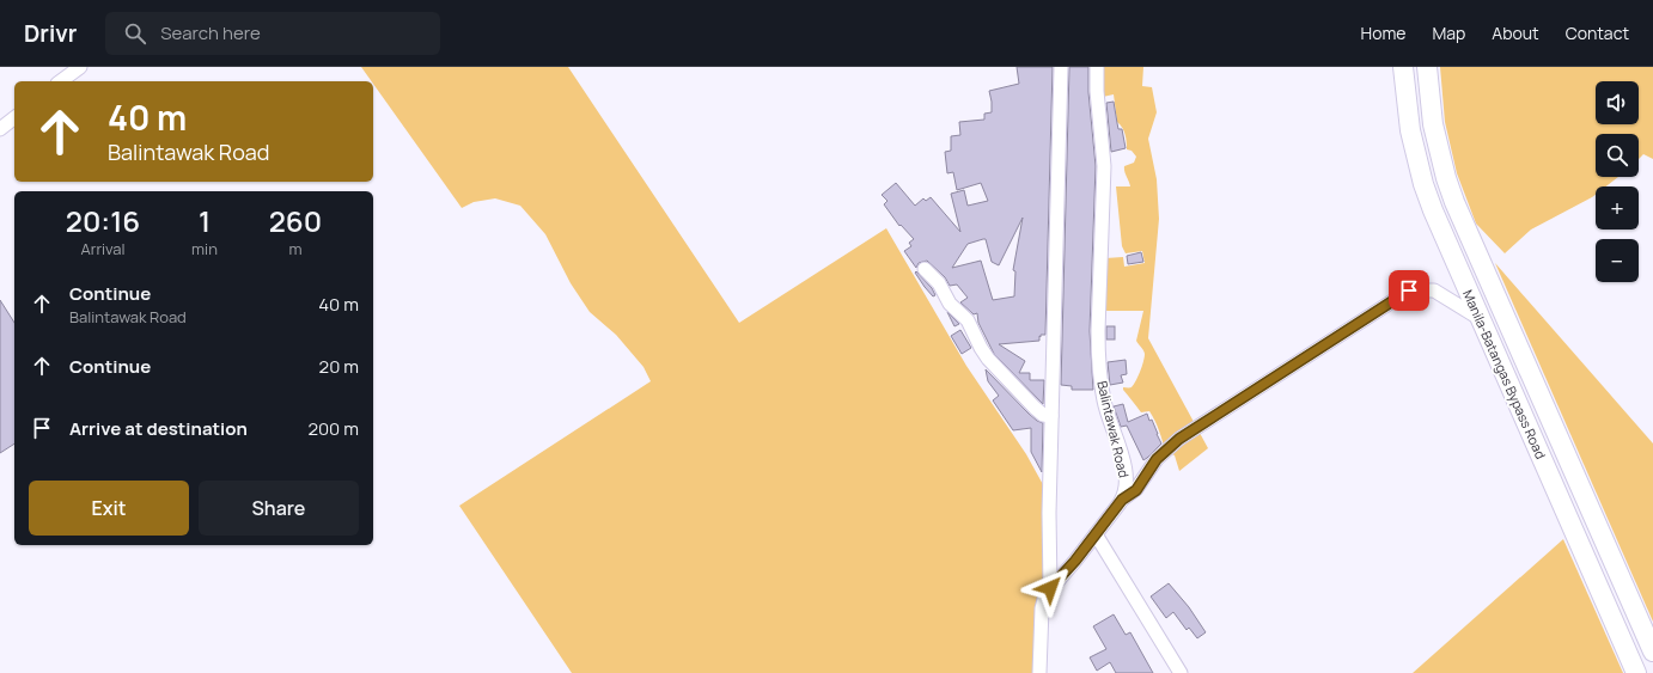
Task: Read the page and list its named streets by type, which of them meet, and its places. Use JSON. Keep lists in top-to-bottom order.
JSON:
{
  "streets": {
    "highway": ["Manila-Batangas Bypass Road"],
    "street": ["Balintawak Road"]
  },
  "page": {
    "header": "Drivr",
    "search": "Search here",
    "nav": [
      "Home",
      "Map",
      "About",
      "Contact"
    ],
    "map_buttons": ["+", "−"],
    "turn": ["40 m", "Balintawak Road"],
    "eta": [
      "20:16",
      "Arrival",
      "1",
      "min",
      "260",
      "m"
    ],
    "list": [
      {
        "name": "Continue",
        "note": "Balintawak Road",
        "value": "40 m"
      },
      {
        "name": "Continue",
        "value": "20 m"
      },
      {
        "name": "Arrive at destination",
        "value": "200 m"
      }
    ],
    "buttons": ["Exit", "Share"]
  }
}
